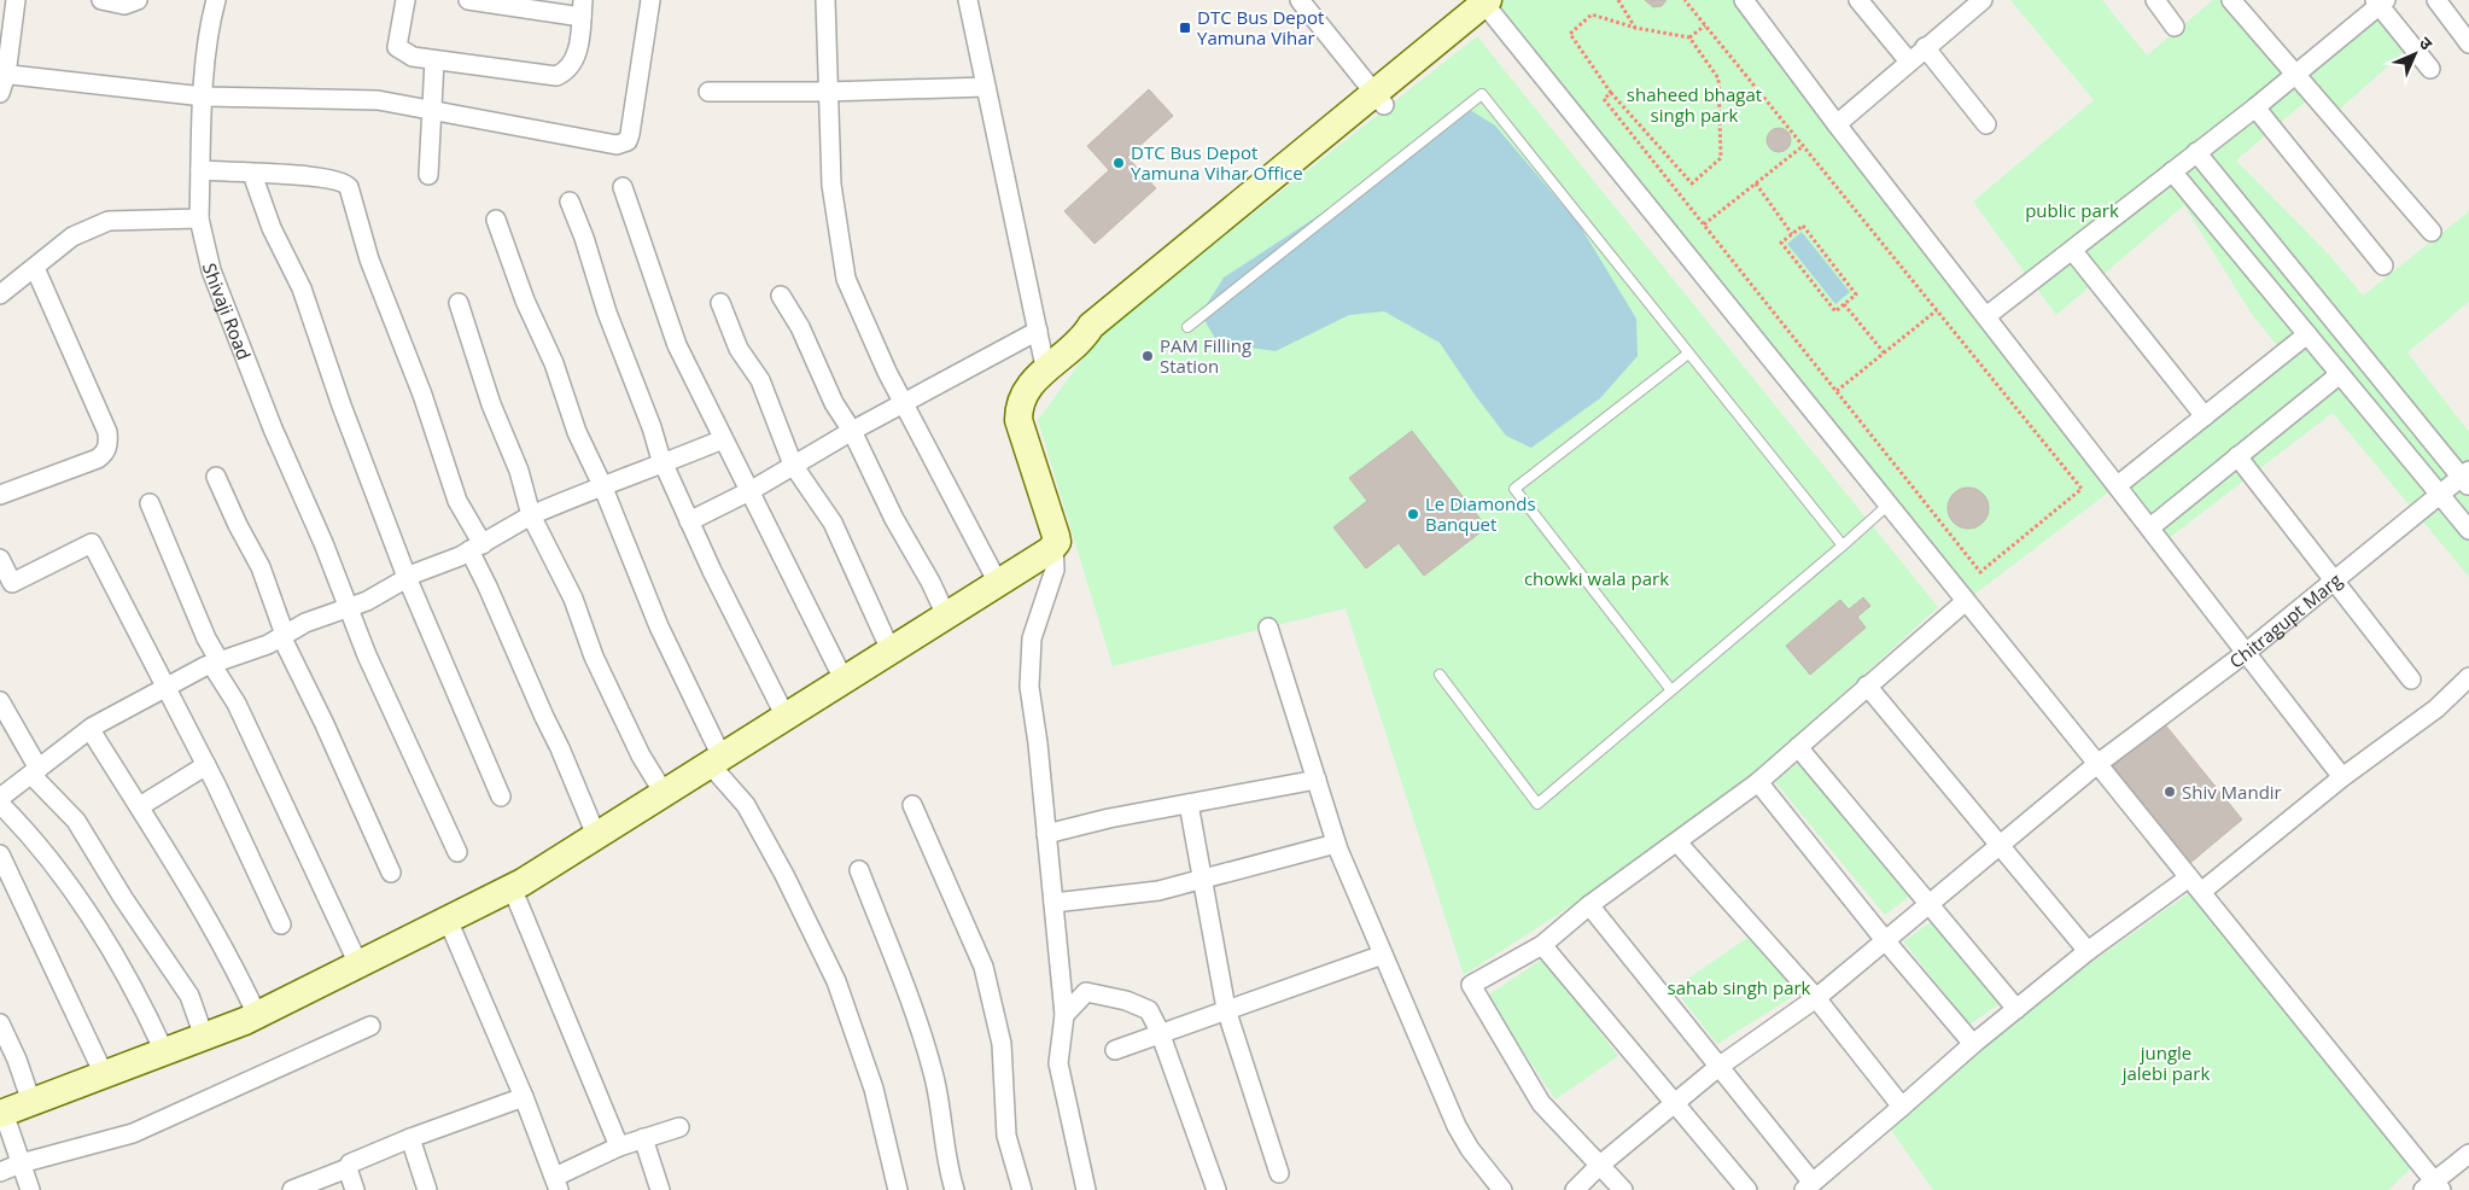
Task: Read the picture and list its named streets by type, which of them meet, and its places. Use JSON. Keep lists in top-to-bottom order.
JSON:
{
  "streets": {
    "street": ["Shivaji Road", "Chitragupt Marg"]
  },
  "parks": [
    "shaheed bhagat singh park",
    "public park",
    "chowki wala park",
    "sahab singh park",
    "jungle jalebi park"
  ],
  "places": {
    "transit": ["DTC Bus Depot Yamuna Vihar"],
    "other": [
      "DTC Bus Depot Yamuna Vihar Office",
      "PAM Filling Station",
      "Le Diamonds Banquet",
      "Shiv Mandir"
    ]
  },
  "north": "top right"
}
